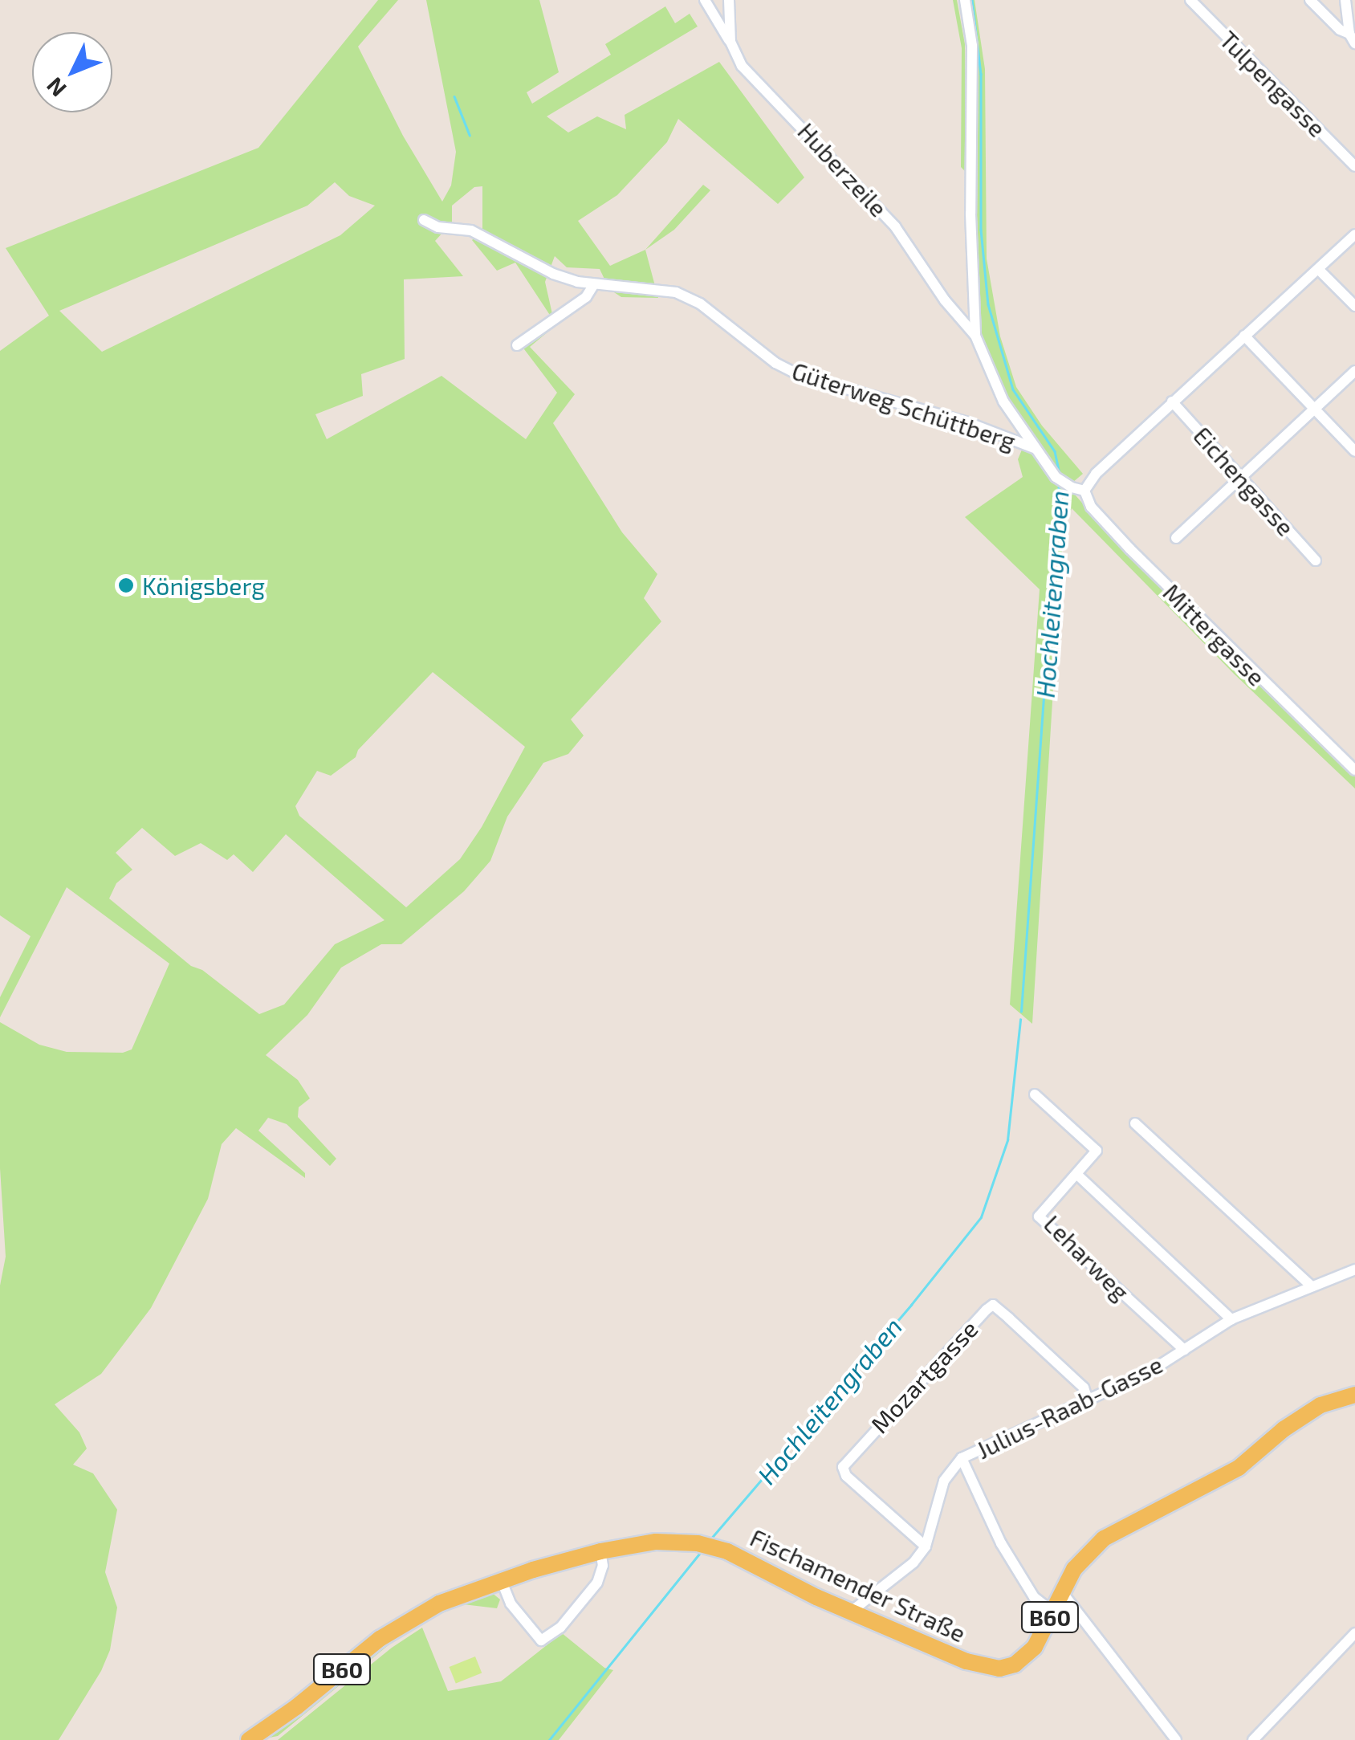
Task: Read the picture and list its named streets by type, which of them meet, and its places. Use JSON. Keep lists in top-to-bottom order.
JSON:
{
  "streets": {
    "main road": ["Fischamender Straße", "B60"],
    "street": [
      "Tulpengasse",
      "Huberzeile",
      "Güterweg Schüttberg",
      "Eichengasse",
      "Mittergasse",
      "Leharweg",
      "Mozartgasse",
      "Julius-Raab-Gasse"
    ]
  },
  "crossings": [
    ["Leharweg", "Julius-Raab-Gasse"],
    ["Mozartgasse", "Julius-Raab-Gasse"],
    ["Julius-Raab-Gasse", "Fischamender Straße"]
  ],
  "water": ["Hochleitengraben"],
  "places": ["Königsberg"],
  "north": "bottom left"
}
